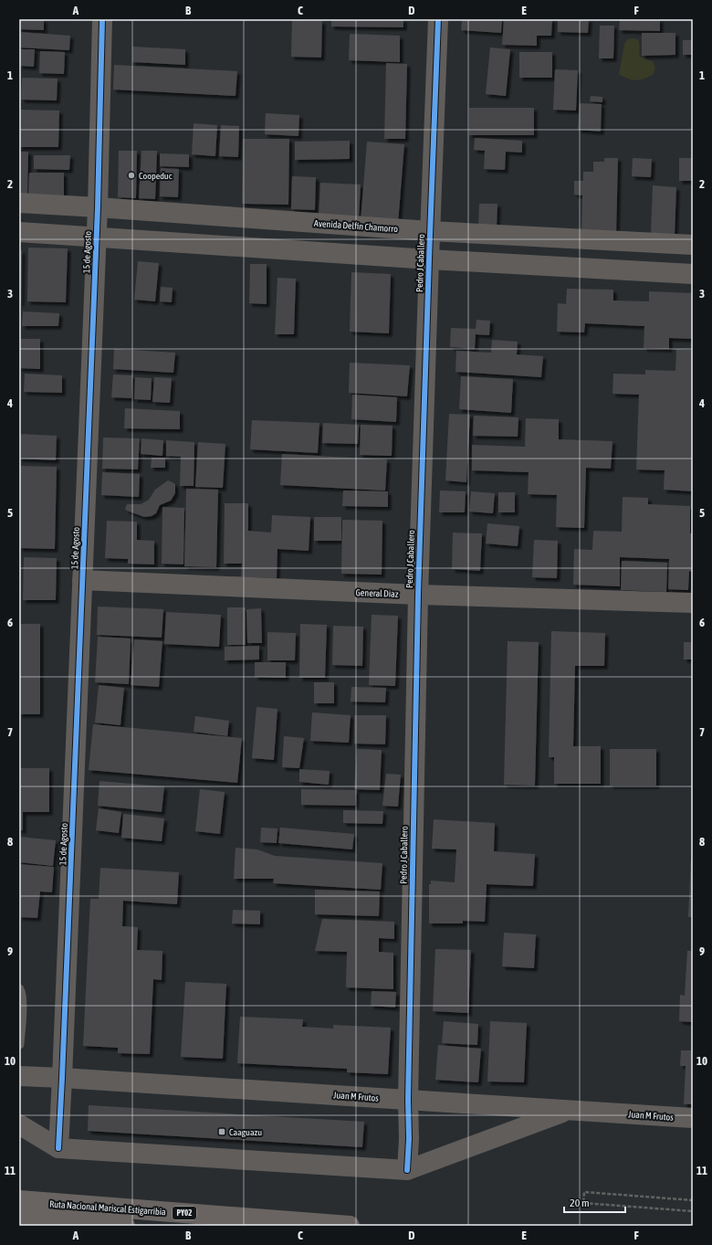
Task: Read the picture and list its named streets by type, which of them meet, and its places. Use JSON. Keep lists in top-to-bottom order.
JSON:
{
  "streets": {
    "highway": ["Ruta Nacional Mariscal Estigarribia", "PY02"],
    "street": [
      "Avenida Delfin Chamorro",
      "15 de Agosto",
      "Pedro J Caballero",
      "General Diaz",
      "Juan M Frutos"
    ]
  },
  "crossings": [
    ["Avenida Delfin Chamorro", "15 de Agosto"],
    ["Avenida Delfin Chamorro", "Pedro J Caballero"],
    ["15 de Agosto", "General Diaz"],
    ["15 de Agosto", "Juan M Frutos"],
    ["Pedro J Caballero", "General Diaz"],
    ["Pedro J Caballero", "Juan M Frutos"]
  ],
  "places": {
    "other": ["Coopeduc"],
    "transit": ["Caaguazu"]
  },
  "scale_bar": "20 m",
  "grid": {
    "columns": [
      "A",
      "B",
      "C",
      "D",
      "E",
      "F"
    ],
    "rows": [
      "1",
      "2",
      "3",
      "4",
      "5",
      "6",
      "7",
      "8",
      "9",
      "10",
      "11"
    ]
  }
}
